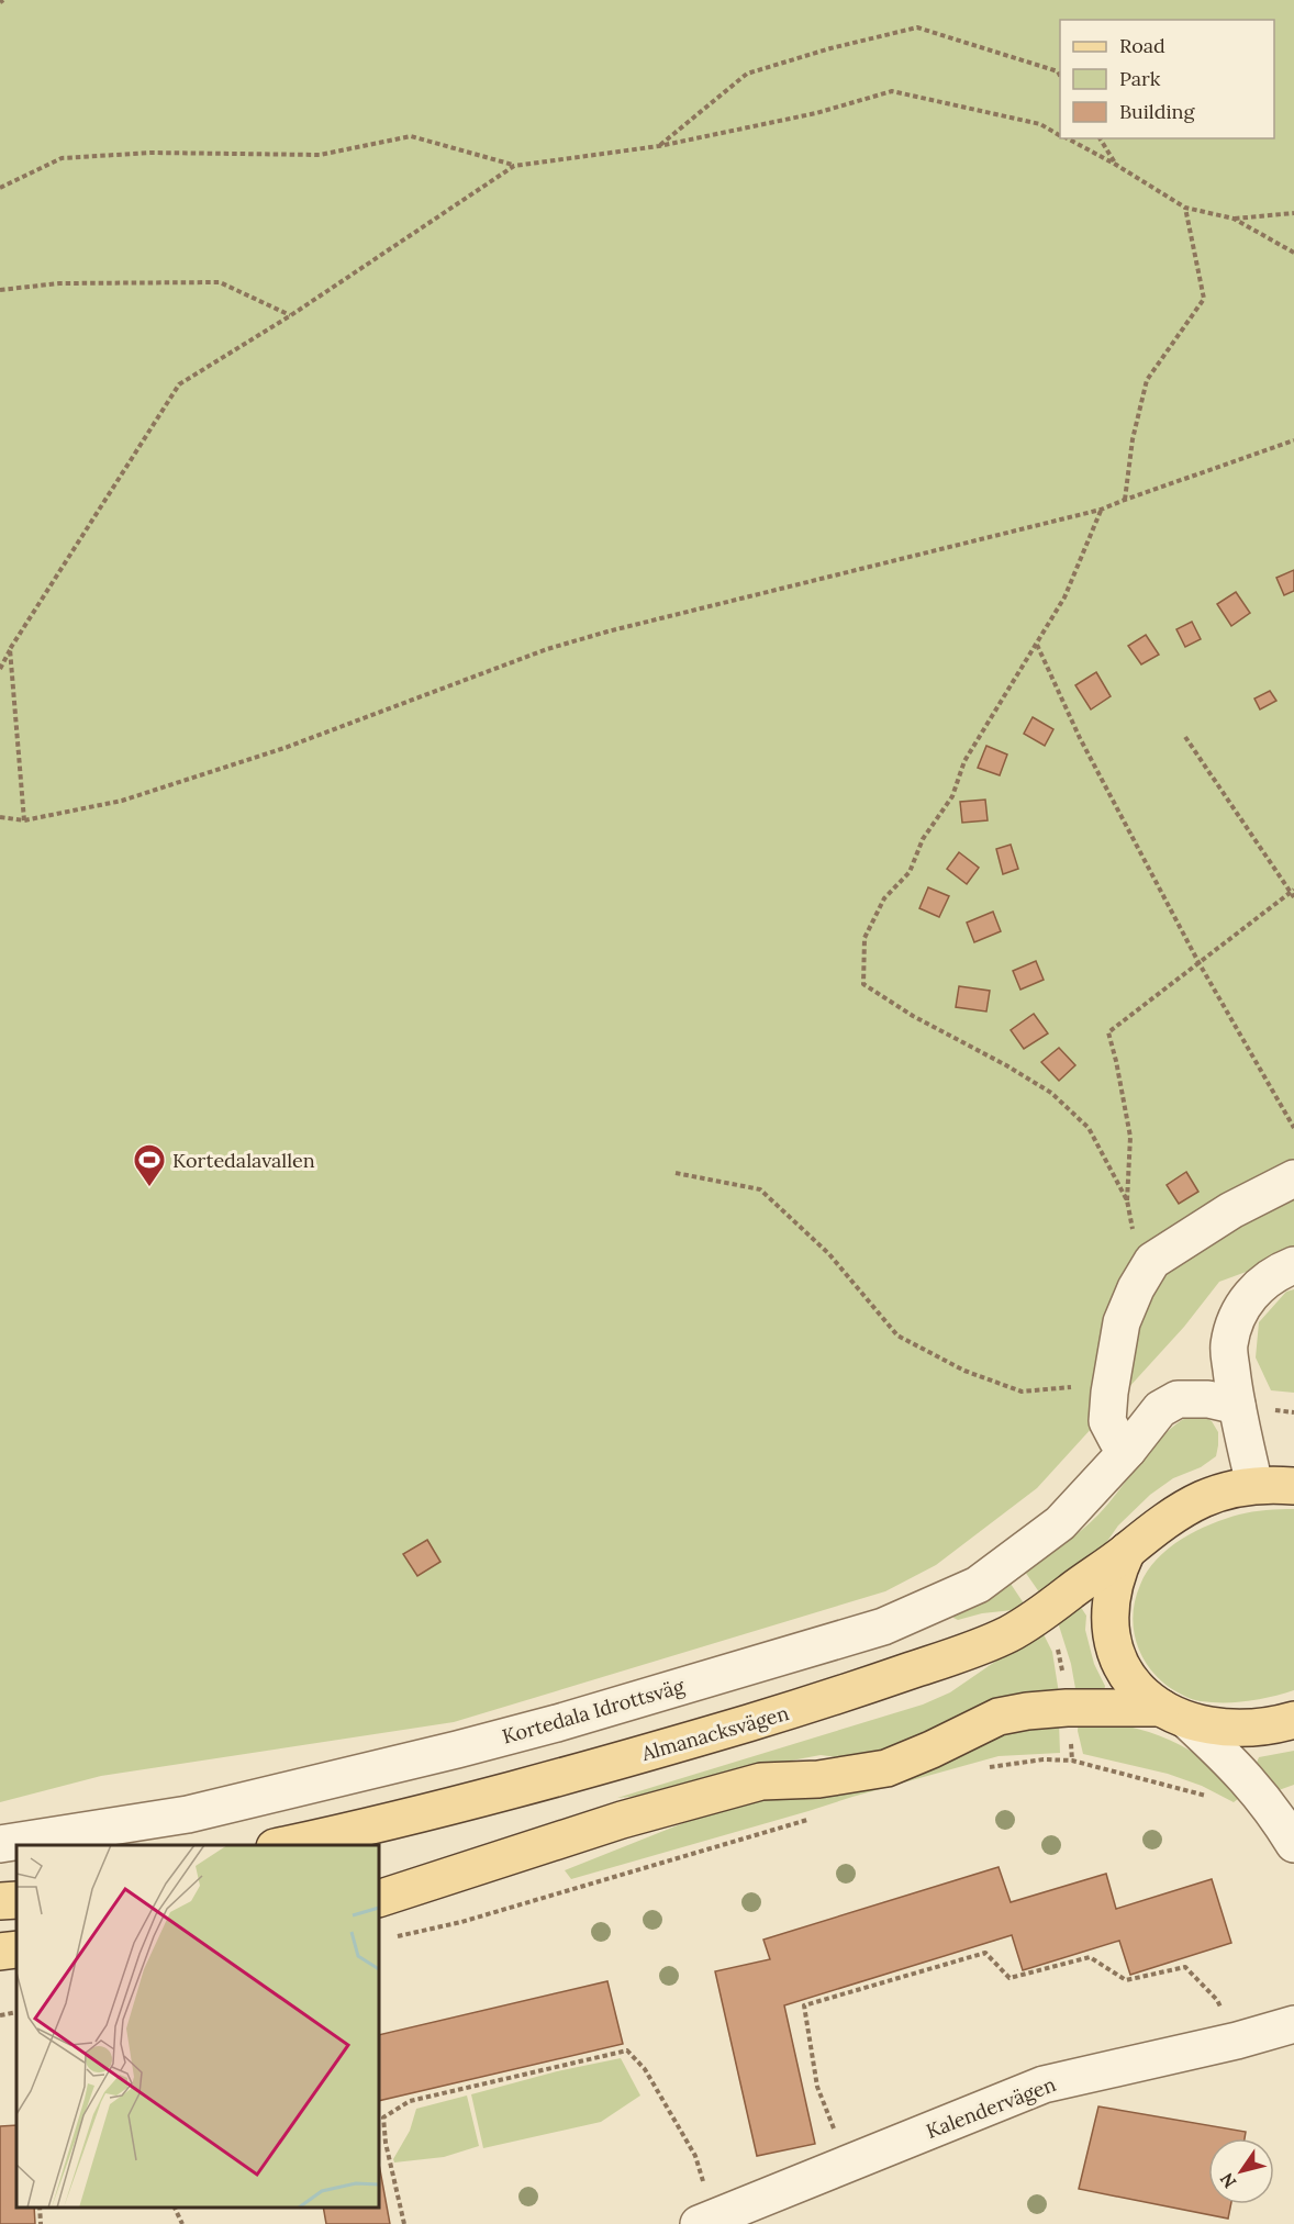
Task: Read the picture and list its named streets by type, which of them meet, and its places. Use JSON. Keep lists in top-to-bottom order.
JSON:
{
  "streets": {
    "main road": ["Almanacksvägen"],
    "street": ["Kortedala Idrottsväg", "Kalendervägen"]
  },
  "places": {
    "sports": ["Kortedalavallen"]
  },
  "legend": ["Road", "Park", "Building"],
  "north": "bottom left"
}
